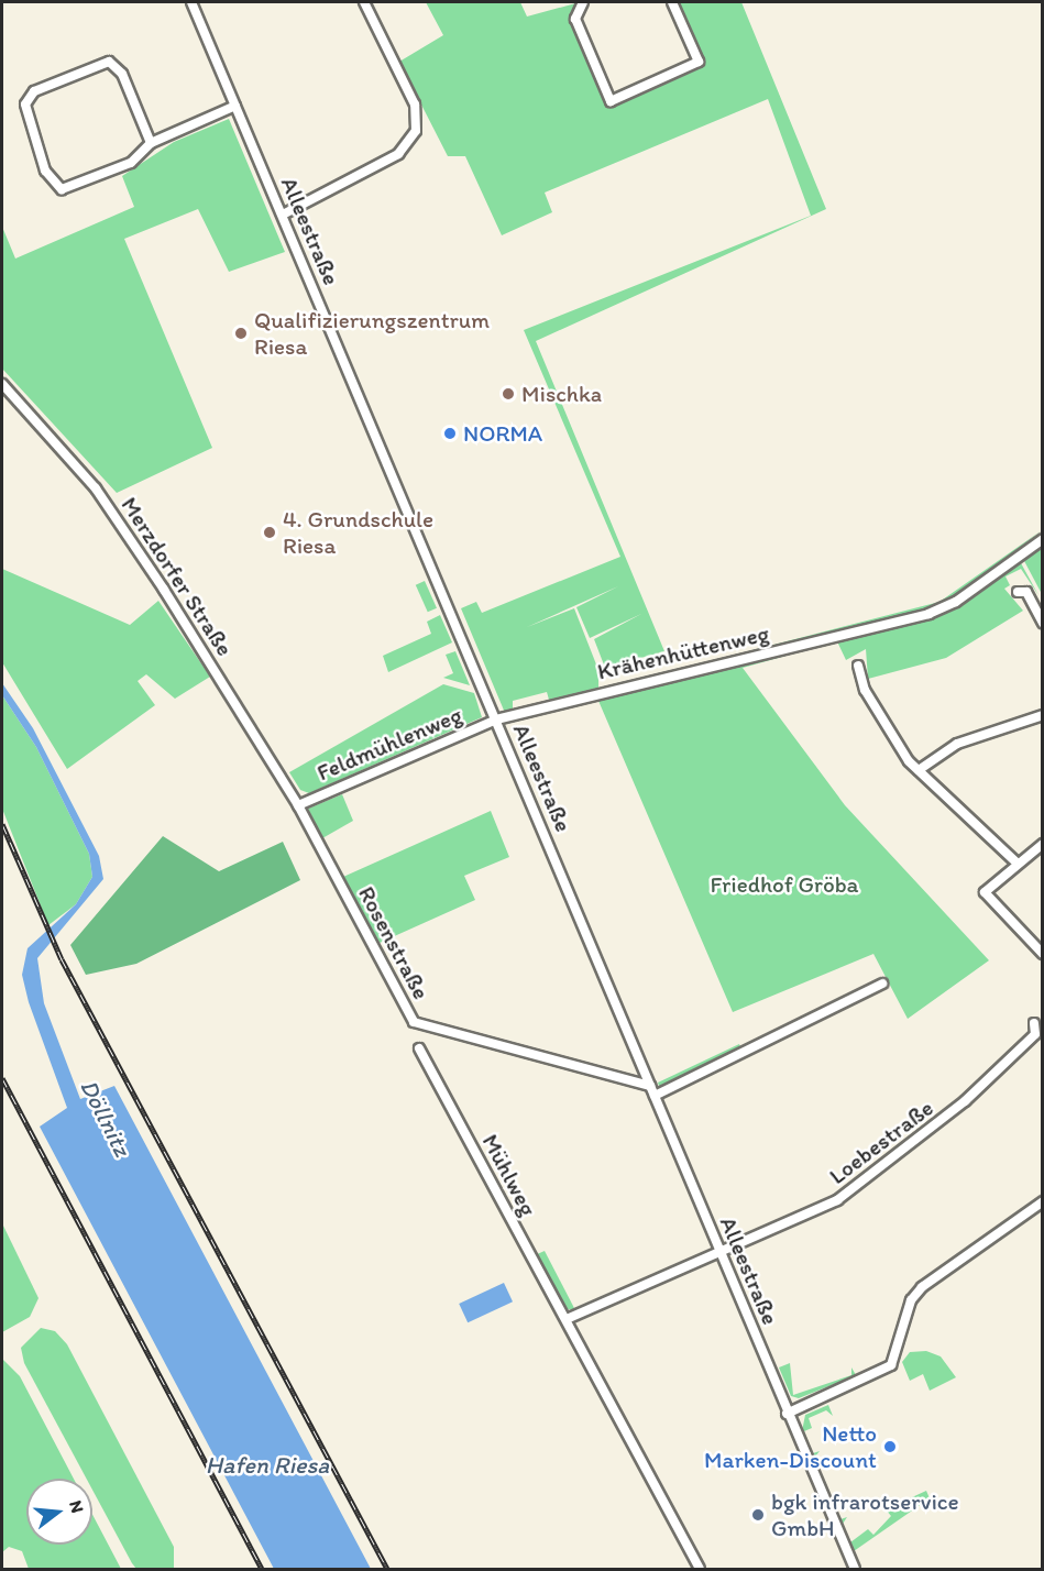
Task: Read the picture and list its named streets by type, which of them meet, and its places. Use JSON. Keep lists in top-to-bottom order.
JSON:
{
  "streets": {
    "street": [
      "Alleestraße",
      "Merzdorfer Straße",
      "Krähenhüttenweg",
      "Feldmühlenweg",
      "Rosenstraße",
      "Loebestraße",
      "Mühlweg"
    ]
  },
  "crossings": [
    ["Alleestraße", "Krähenhüttenweg"],
    ["Alleestraße", "Feldmühlenweg"],
    ["Alleestraße", "Rosenstraße"],
    ["Alleestraße", "Loebestraße"],
    ["Merzdorfer Straße", "Feldmühlenweg"],
    ["Merzdorfer Straße", "Rosenstraße"],
    ["Krähenhüttenweg", "Feldmühlenweg"],
    ["Feldmühlenweg", "Rosenstraße"]
  ],
  "water": ["Döllnitz", "Hafen Riesa"],
  "parks": ["Friedhof Gröba"],
  "places": [
    "Qualifizierungszentrum Riesa",
    "Mischka",
    "NORMA",
    "4. Grundschule Riesa",
    "Netto Marken-Discount",
    "bgk infrarotservice GmbH"
  ],
  "north": "right"
}
